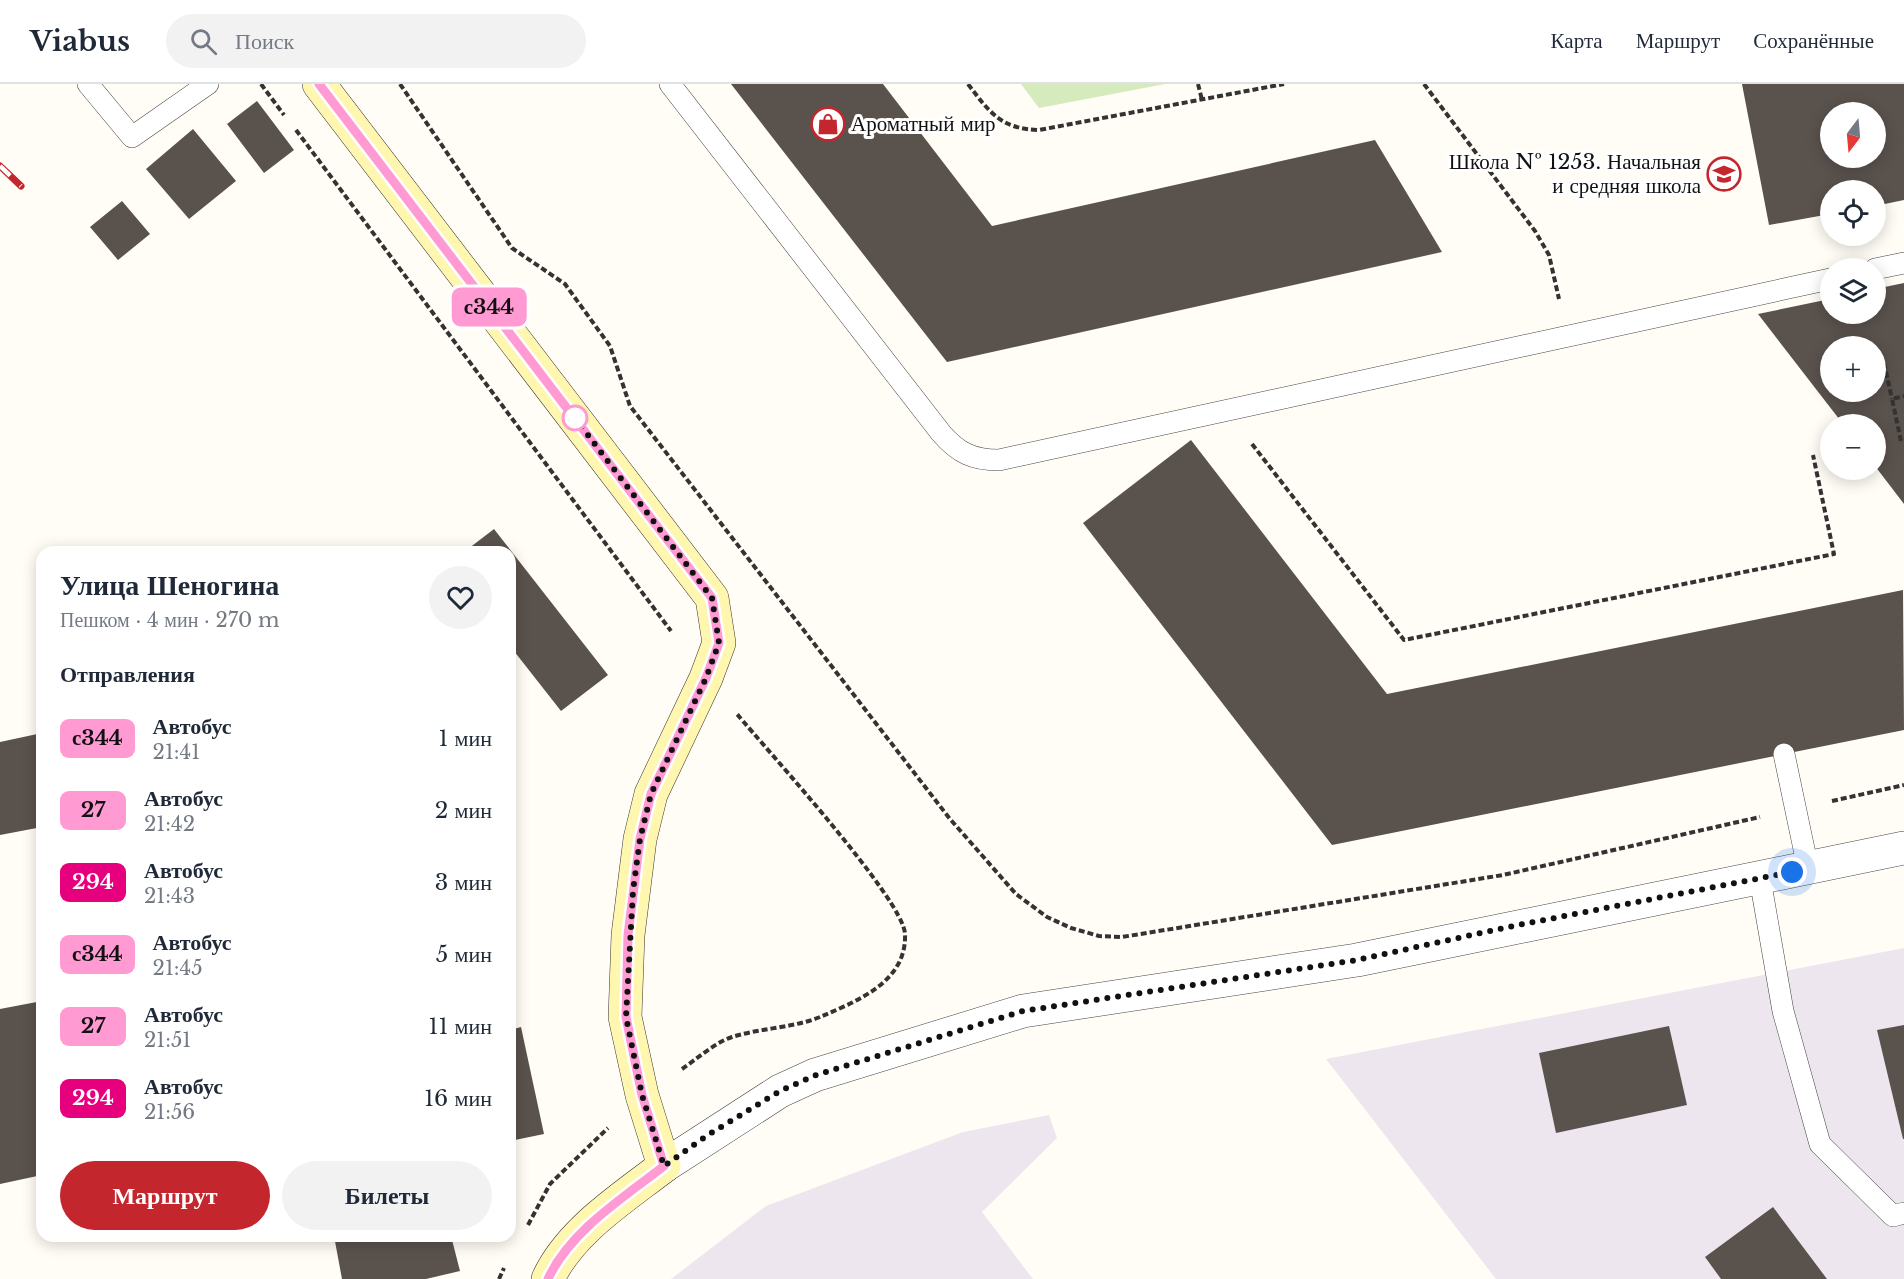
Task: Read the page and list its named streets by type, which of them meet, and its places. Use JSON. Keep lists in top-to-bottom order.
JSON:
{
  "places": {
    "shop": ["Ароматный мир"],
    "school or university": ["Школа № 1253. Начальная и средняя школа"]
  },
  "lines": ["bus line с344"],
  "north": "bottom",
  "page": {
    "header": "Viabus",
    "search": "Поиск",
    "nav": ["Карта", "Маршрут", "Сохранённые"],
    "on_map": "с344",
    "map_buttons": ["+", "−"],
    "heading": [
      ["Улица Шеногина", "Пешком · 4 мин · 270 m"],
      "Отправления"
    ],
    "list": [
      {
        "mark": "с344",
        "name": "Автобус",
        "note": "21:41",
        "value": "1 мин"
      },
      {
        "mark": "27",
        "name": "Автобус",
        "note": "21:42",
        "value": "2 мин"
      },
      {
        "mark": "294",
        "name": "Автобус",
        "note": "21:43",
        "value": "3 мин"
      },
      {
        "mark": "с344",
        "name": "Автобус",
        "note": "21:45",
        "value": "5 мин"
      },
      {
        "mark": "27",
        "name": "Автобус",
        "note": "21:51",
        "value": "11 мин"
      },
      {
        "mark": "294",
        "name": "Автобус",
        "note": "21:56",
        "value": "16 мин"
      }
    ],
    "buttons": ["Маршрут", "Билеты"]
  }
}
